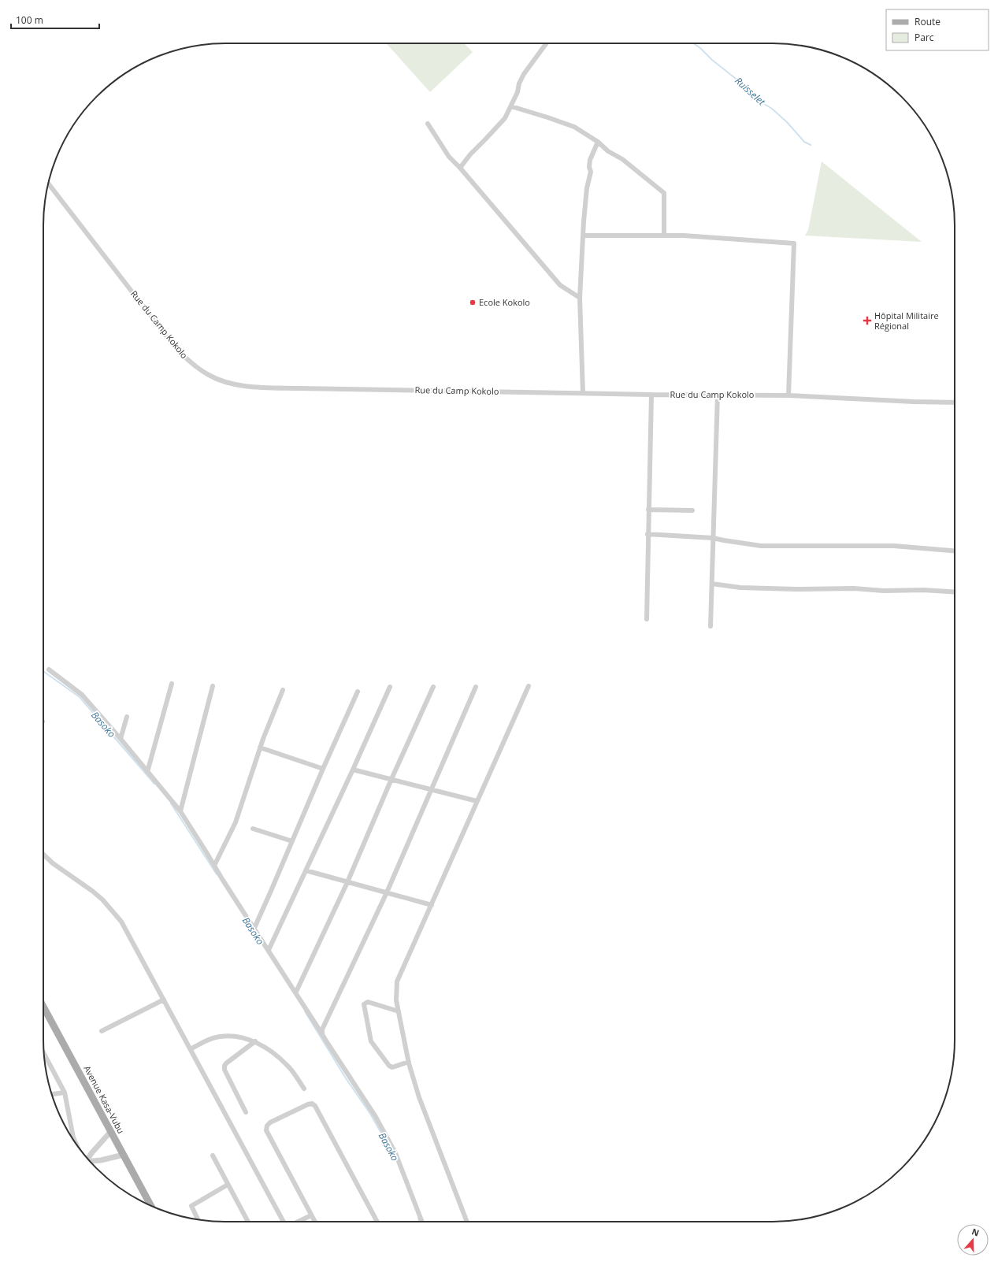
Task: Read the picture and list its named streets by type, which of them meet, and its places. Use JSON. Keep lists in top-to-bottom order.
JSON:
{
  "streets": {
    "main road": ["Avenue Kasa-Vubu"],
    "street": ["Rue du Camp Kokolo"]
  },
  "water": ["Ruisselet", "Basoko"],
  "places": {
    "other": ["Ecole Kokolo"],
    "health": ["Hôpital Militaire Régional"]
  },
  "legend": ["Route", "Parc"],
  "scale_bar": "100 m",
  "north": "top"
}
